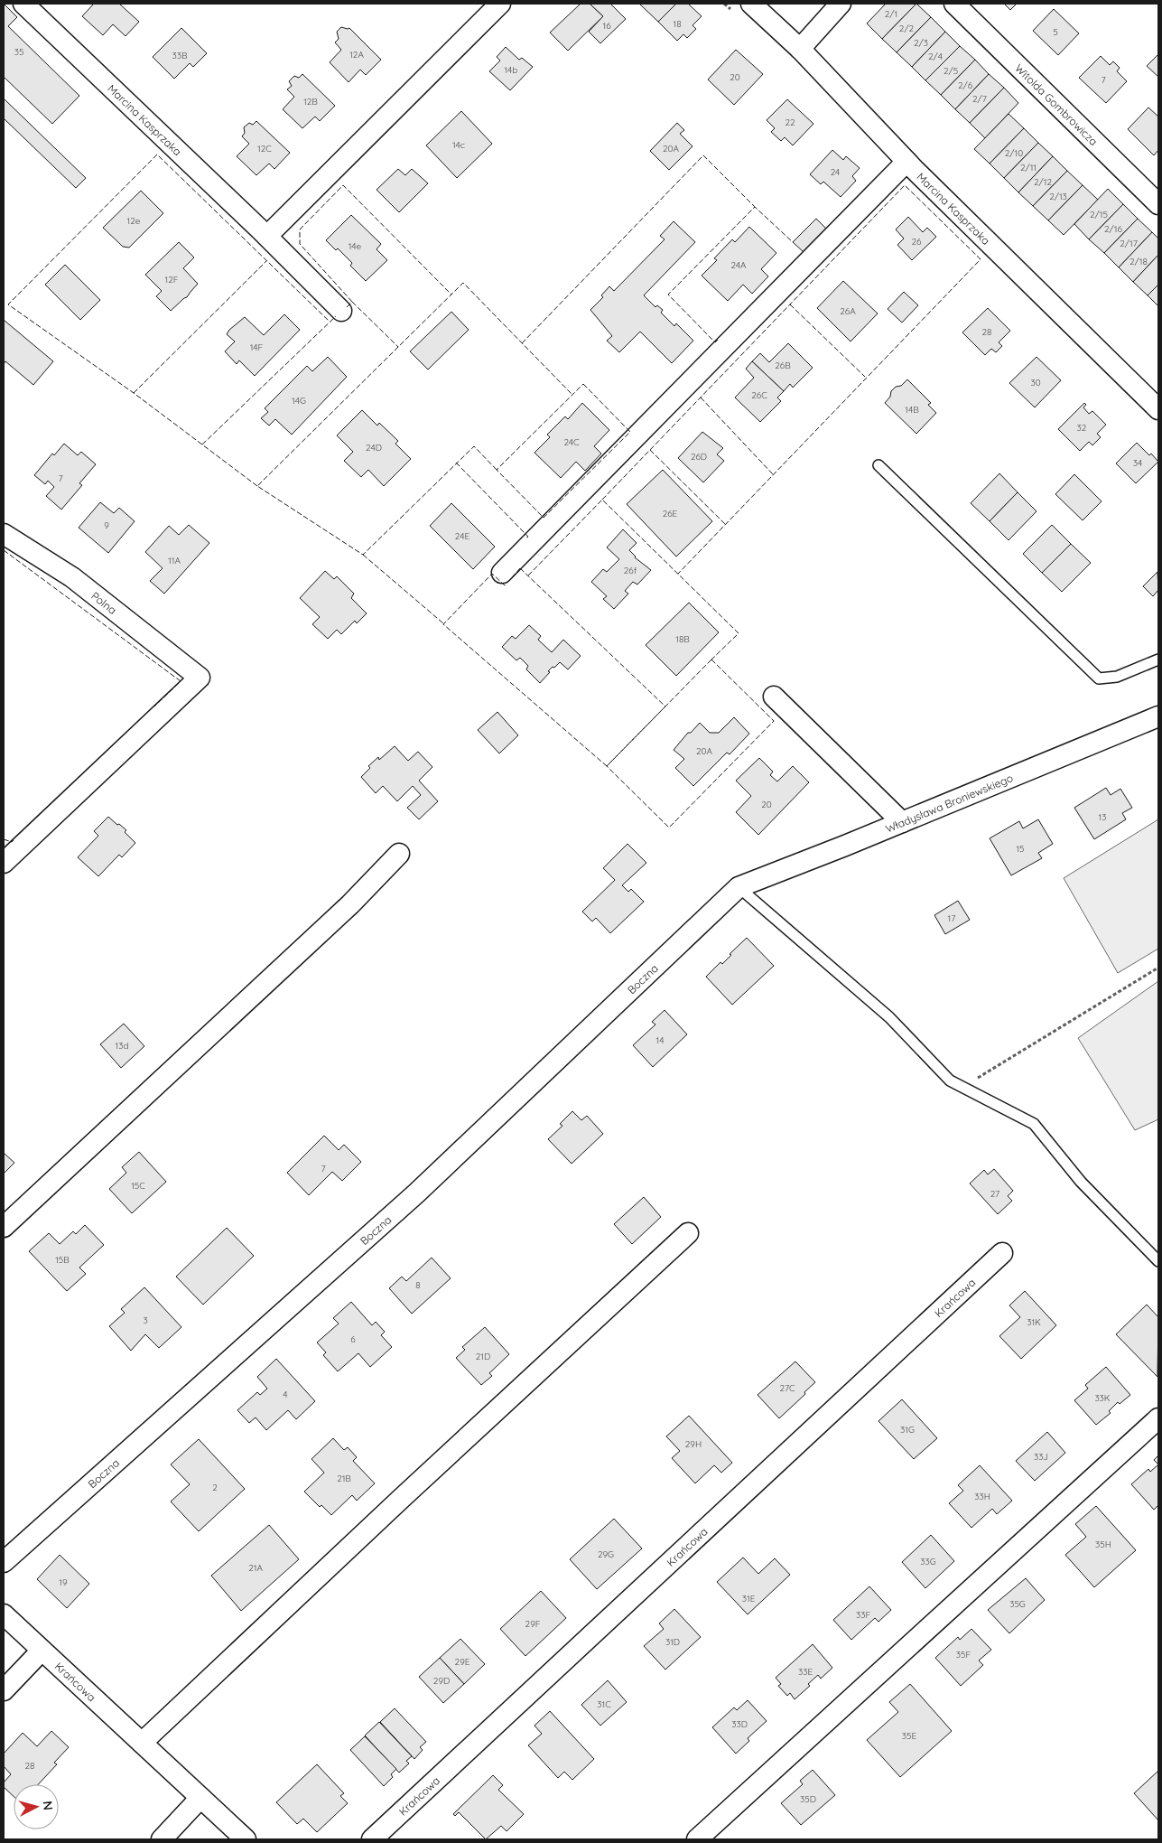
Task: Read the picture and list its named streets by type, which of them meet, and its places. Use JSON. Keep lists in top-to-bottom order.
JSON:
{
  "streets": {
    "street": [
      "Witolda Gombrowicza",
      "Marcina Kasprzaka",
      "Polna",
      "Władysława Broniewskiego",
      "Boczna",
      "Krańcowa"
    ]
  },
  "crossings": [
    ["Władysława Broniewskiego", "Boczna"]
  ],
  "house_numbers": [
    "2/1",
    "18",
    "16",
    "2/2",
    "5",
    "2/3",
    "35",
    "12A",
    "33B",
    "2/4",
    "14b",
    "2/5",
    "20",
    "7",
    "2/6",
    "2/7",
    "12B",
    "22",
    "14c",
    "12C",
    "20A",
    "2/10",
    "2/11",
    "24",
    "2/12",
    "2/13",
    "2/15",
    "12e",
    "2/16",
    "26",
    "2/17",
    "14e",
    "2/18",
    "24A",
    "12F",
    "26A",
    "28",
    "14F",
    "26B",
    "30",
    "26C",
    "14G",
    "14B",
    "32",
    "24C",
    "24D",
    "26D",
    "34",
    "7",
    "26E",
    "9",
    "24E",
    "11A",
    "26f",
    "18B",
    "20A",
    "20",
    "13",
    "15",
    "17",
    "14",
    "13d",
    "7",
    "15C",
    "27",
    "15B",
    "8",
    "3",
    "31K",
    "6",
    "21D",
    "27C",
    "4",
    "33K",
    "31G",
    "29H",
    "33J",
    "21B",
    "2",
    "33H",
    "35H",
    "29G",
    "33G",
    "21A",
    "19",
    "31E",
    "35G",
    "33F",
    "29F",
    "31D",
    "35F",
    "29E",
    "33E",
    "29D",
    "31C",
    "33D",
    "35E",
    "28",
    "35D"
  ],
  "north": "right"
}
